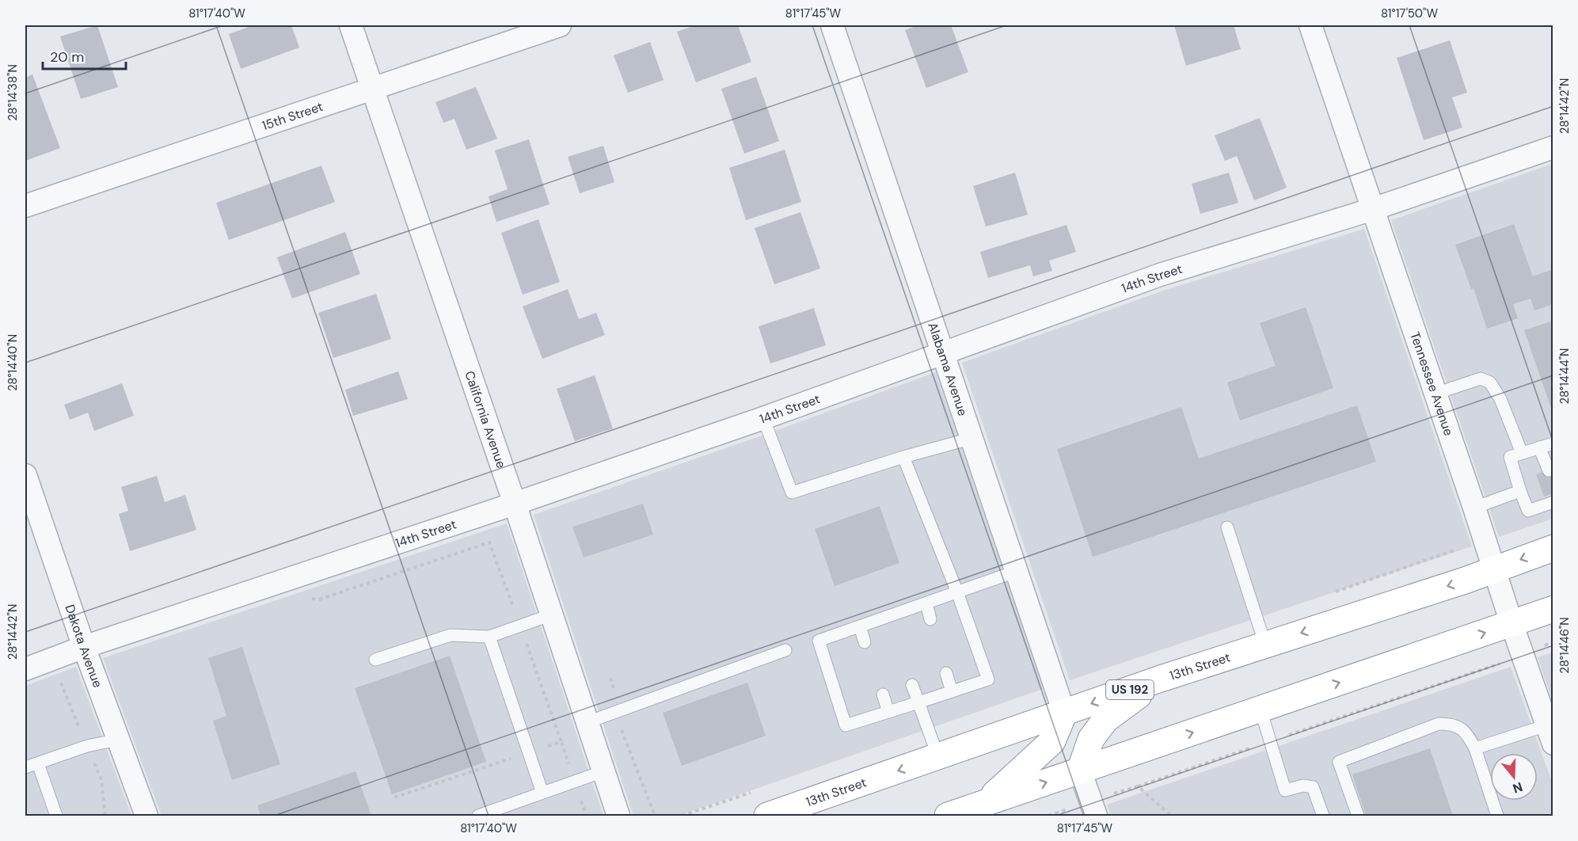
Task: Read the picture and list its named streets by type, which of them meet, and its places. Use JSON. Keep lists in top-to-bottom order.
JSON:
{
  "streets": {
    "highway": ["13th Street", "US 192"],
    "street": [
      "15th Street",
      "14th Street",
      "Alabama Avenue",
      "Tennessee Avenue",
      "California Avenue",
      "Dakota Avenue"
    ]
  },
  "crossings": [
    ["15th Street", "California Avenue"],
    ["14th Street", "Alabama Avenue"],
    ["14th Street", "Tennessee Avenue"],
    ["14th Street", "California Avenue"],
    ["14th Street", "Dakota Avenue"],
    ["Alabama Avenue", "13th Street"],
    ["Tennessee Avenue", "13th Street"]
  ],
  "scale_bar": "20 m",
  "north": "bottom",
  "coordinates": [
    "81°17'40\"W",
    "81°17'45\"W",
    "81°17'50\"W",
    "28°14'38\"N",
    "28°14'42\"N",
    "28°14'40\"N",
    "28°14'44\"N",
    "28°14'46\"N"
  ]
}
